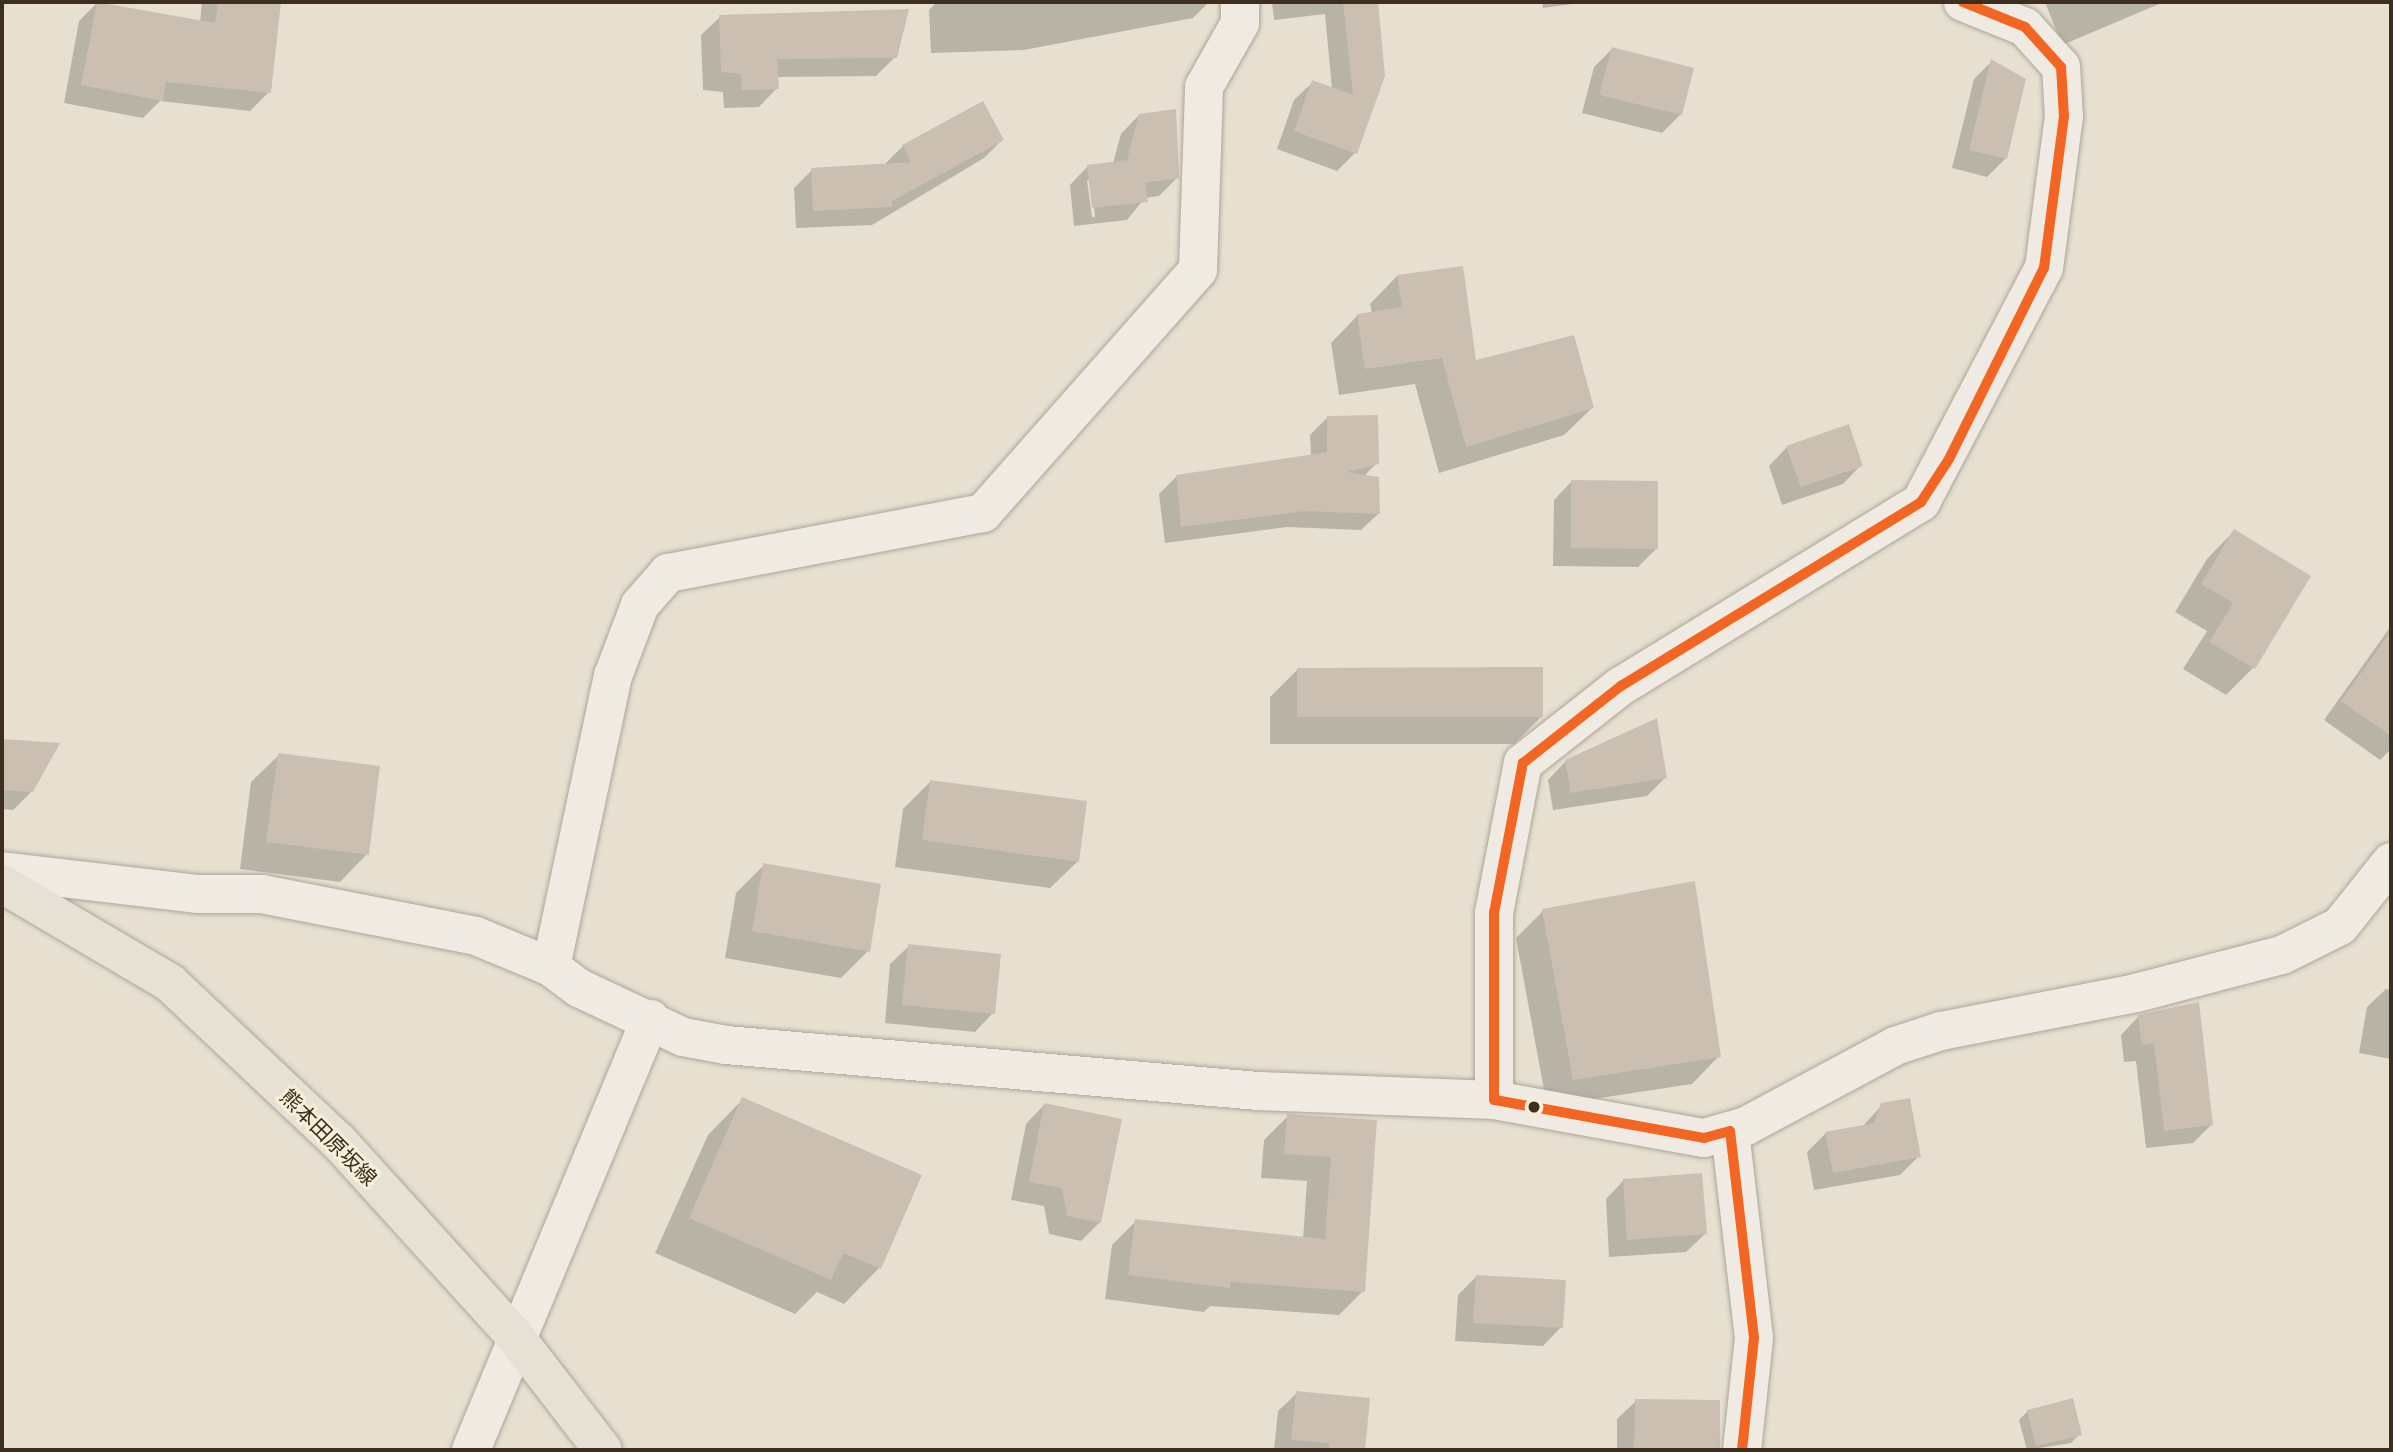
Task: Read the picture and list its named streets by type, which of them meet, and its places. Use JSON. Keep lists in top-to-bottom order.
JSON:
{
  "streets": {
    "main road": ["熊本田原坂線"]
  }
}
